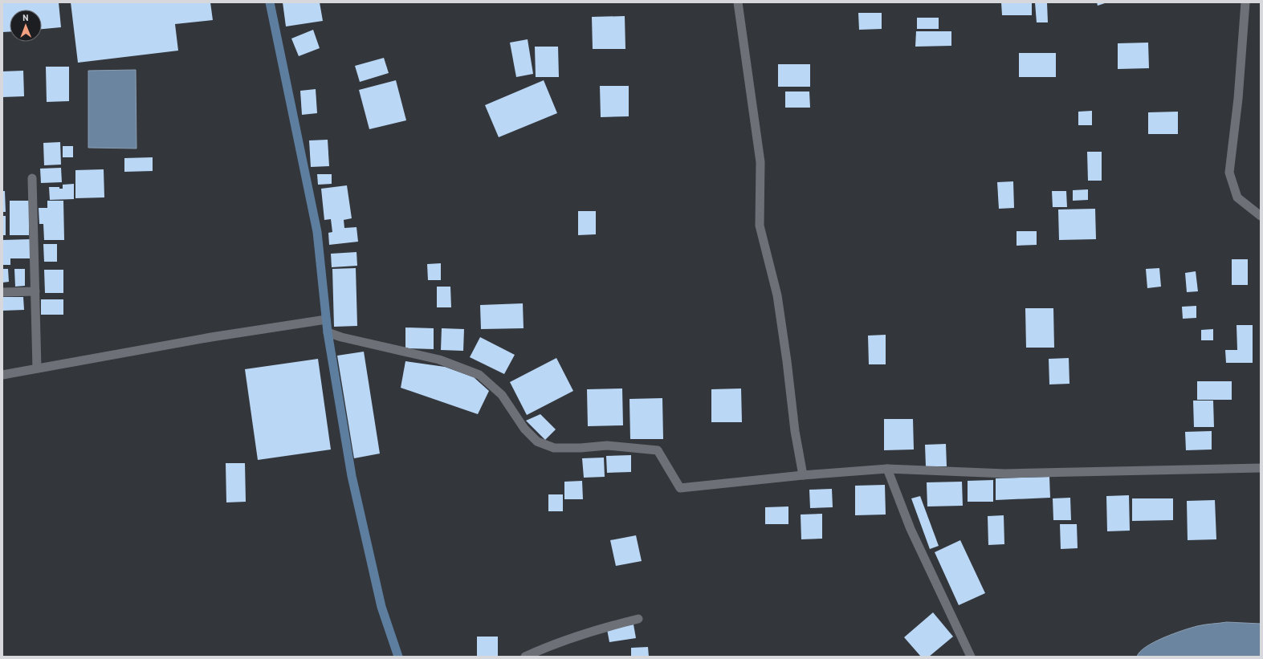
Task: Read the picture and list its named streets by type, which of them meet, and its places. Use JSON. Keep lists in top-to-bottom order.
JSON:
{
  "north": "top"
}
